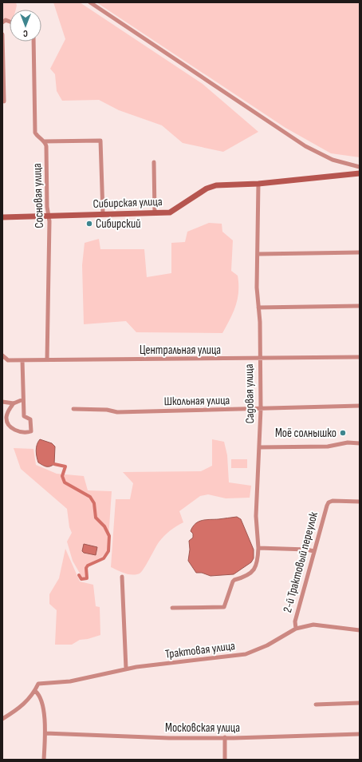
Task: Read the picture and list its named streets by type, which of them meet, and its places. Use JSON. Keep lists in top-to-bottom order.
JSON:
{
  "streets": {
    "street": [
      "Сосновая улица",
      "Сибирская улица",
      "Центральная улица",
      "Садовая улица",
      "Школьная улица",
      "2-й Трактовый переулок",
      "Трактовая улица",
      "Московская улица"
    ]
  },
  "crossings": [
    ["Сосновая улица", "Сибирская улица"],
    ["Сосновая улица", "Центральная улица"],
    ["Сибирская улица", "Садовая улица"],
    ["Центральная улица", "Садовая улица"],
    ["Садовая улица", "Школьная улица"],
    ["2-й Трактовый переулок", "Трактовая улица"]
  ],
  "places": ["Сибирский", "Моё солнышко"],
  "north": "bottom"
}
